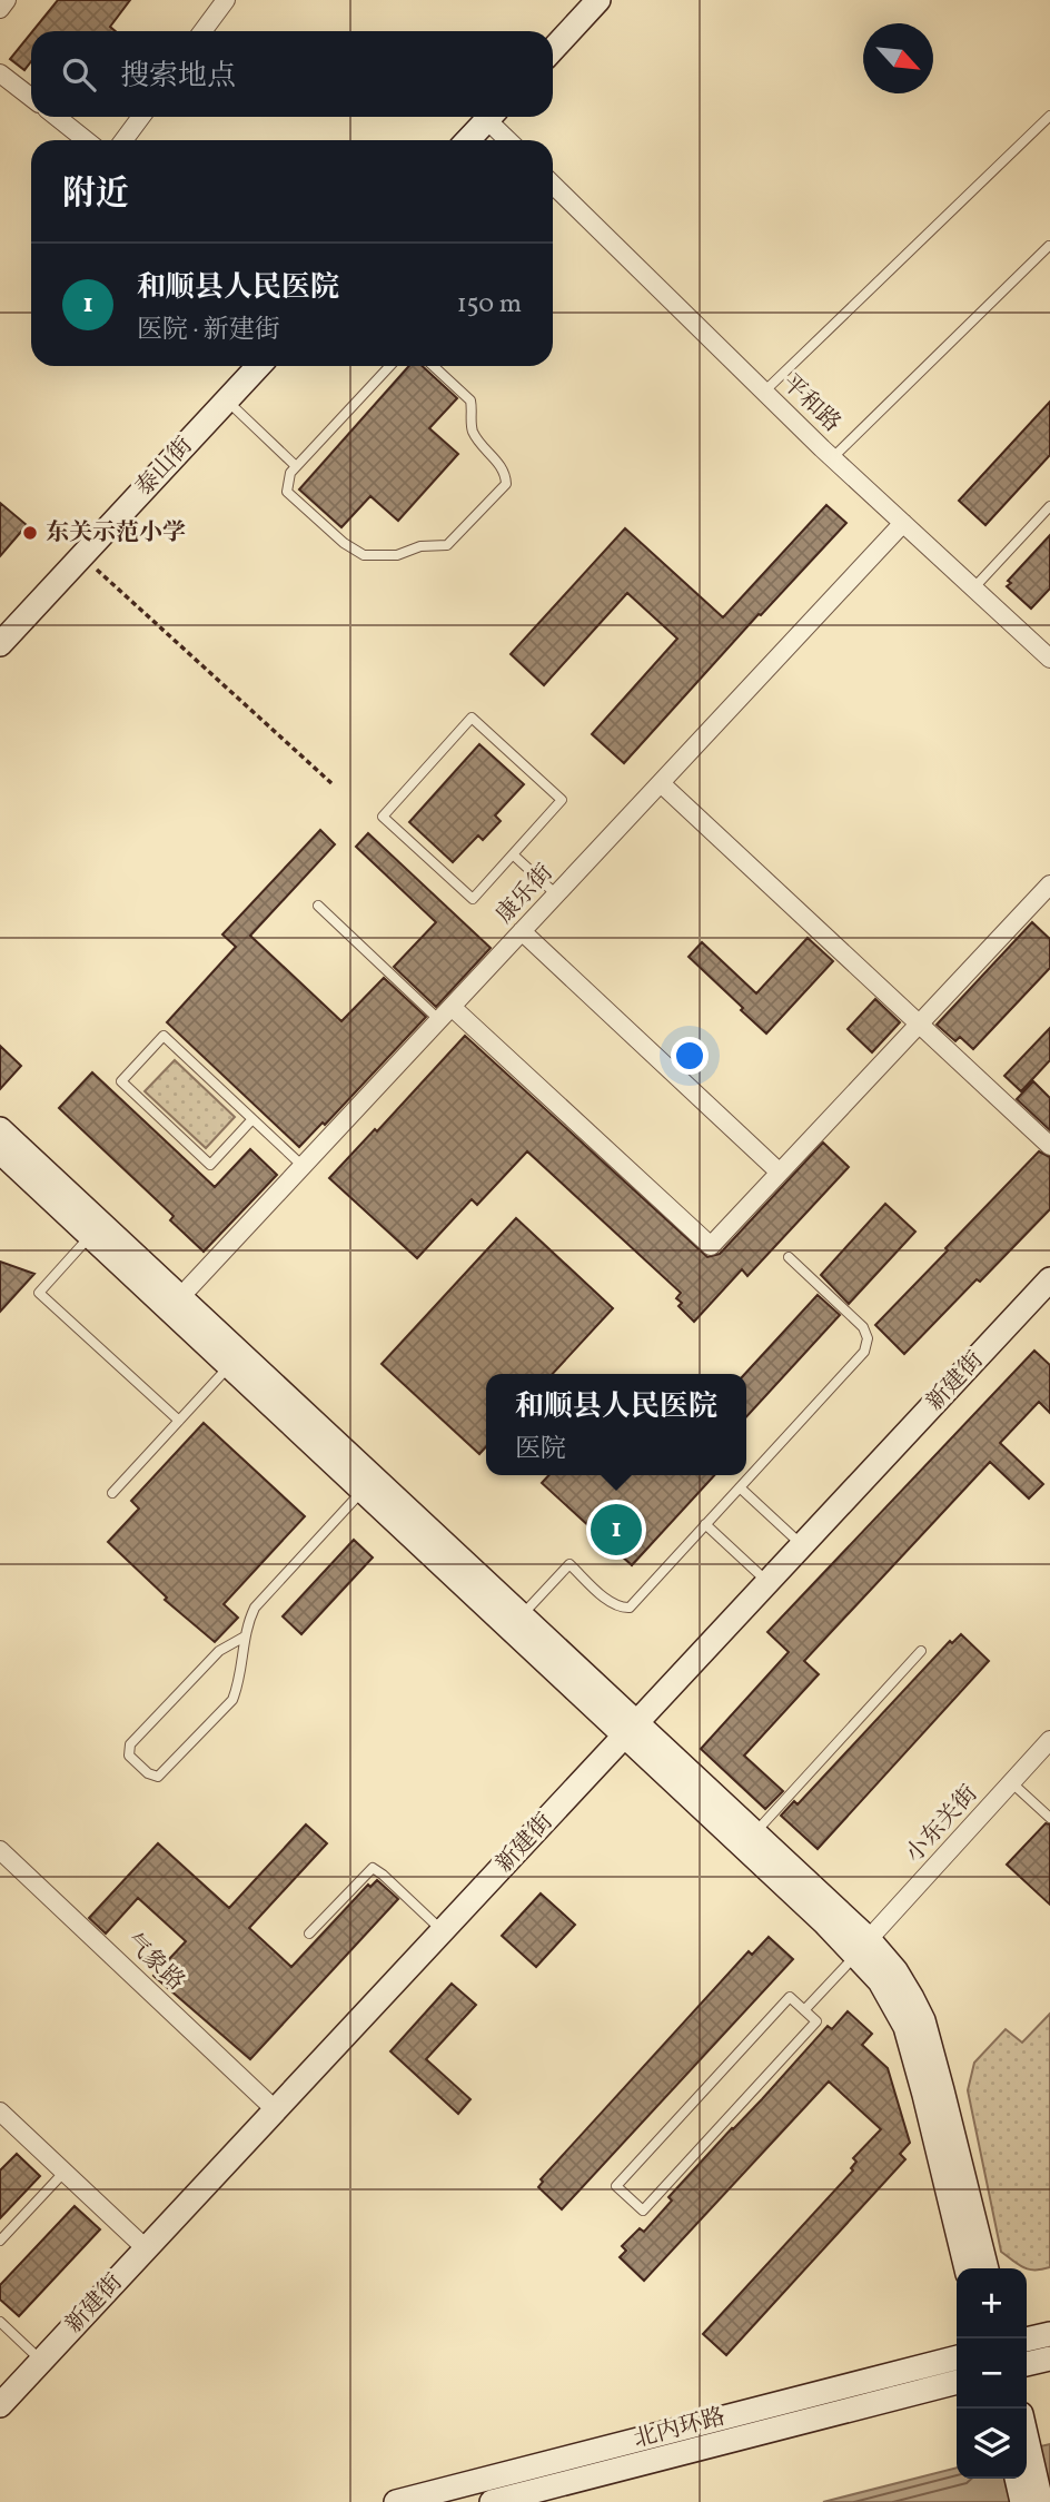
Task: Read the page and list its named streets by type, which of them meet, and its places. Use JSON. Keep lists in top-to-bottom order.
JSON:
{
  "streets": {
    "main road": ["泰山街", "新建街", "北内环路"],
    "street": [
      "平和路",
      "康乐街",
      "小东关街",
      "气象路"
    ]
  },
  "crossings": [
    ["平和路", "康乐街"],
    ["新建街", "气象路"]
  ],
  "places": ["东关示范小学"],
  "north": "bottom right",
  "page": {
    "search": "搜索地点",
    "heading": "附近",
    "list": [
      {
        "mark": "1",
        "name": "和顺县人民医院",
        "note": "医院 · 新建街",
        "value": "150 m"
      }
    ],
    "popup": ["和顺县人民医院", "医院"],
    "pins": "1",
    "map_buttons": ["+", "−"]
  }
}
